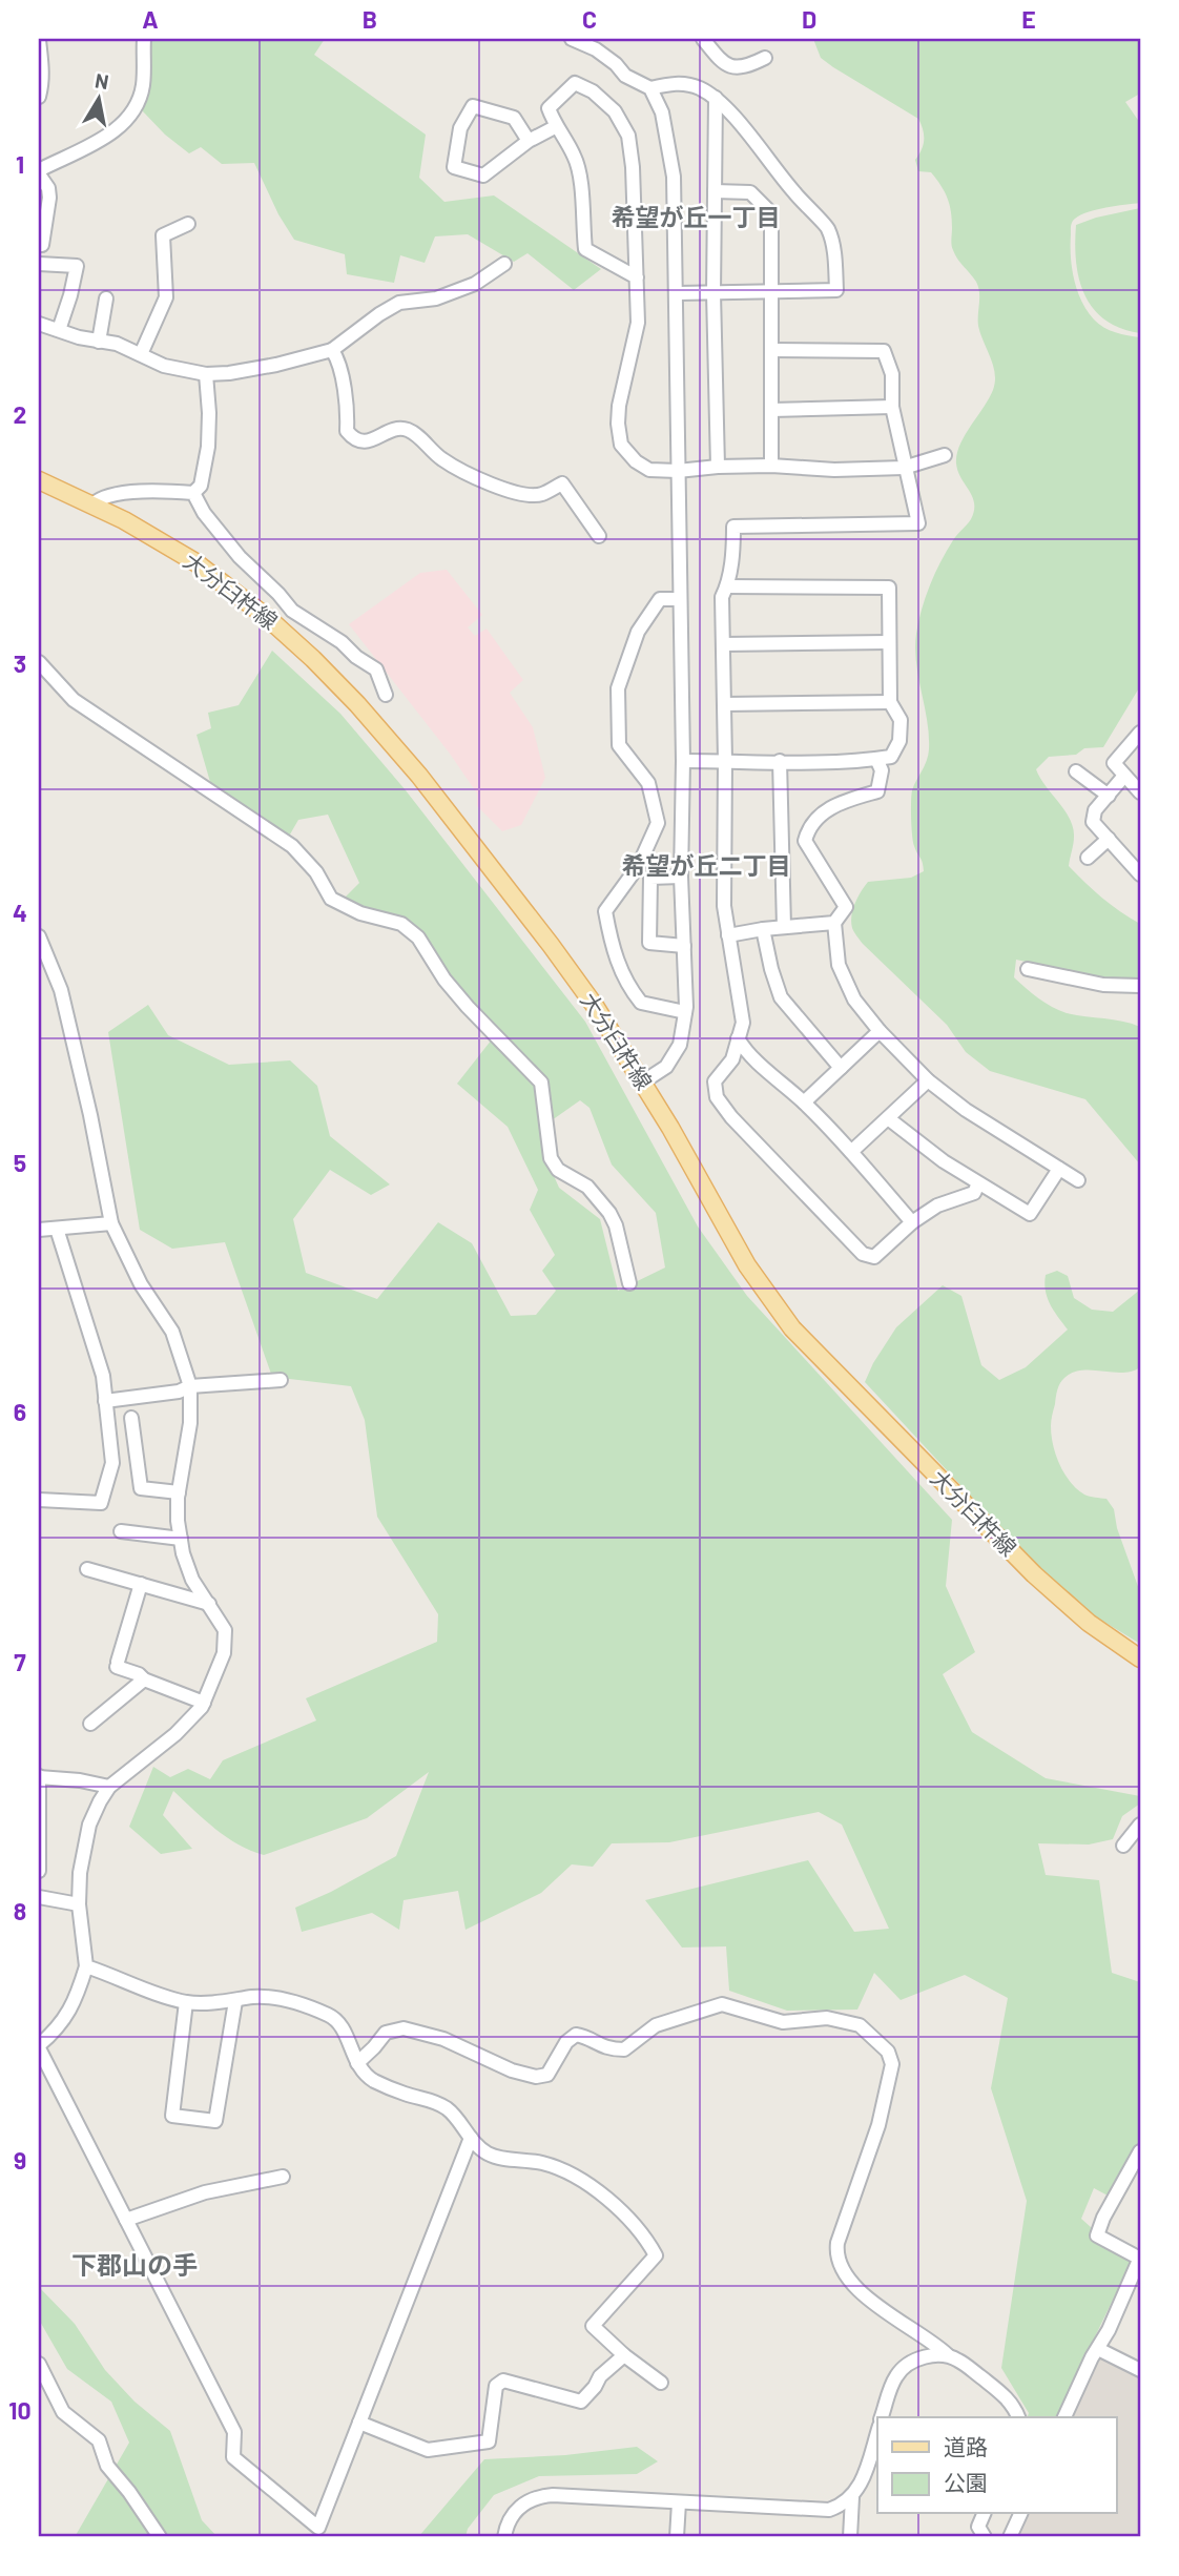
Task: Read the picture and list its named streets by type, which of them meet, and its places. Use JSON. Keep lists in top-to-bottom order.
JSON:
{
  "streets": {
    "main road": ["大分臼杵線"]
  },
  "districts": ["希望が丘一丁目", "希望が丘二丁目", "下郡山の手"],
  "legend": ["道路", "公園"],
  "north": "top",
  "grid": {
    "columns": [
      "A",
      "B",
      "C",
      "D",
      "E"
    ],
    "rows": [
      "1",
      "2",
      "3",
      "4",
      "5",
      "6",
      "7",
      "8",
      "9",
      "10"
    ]
  }
}
